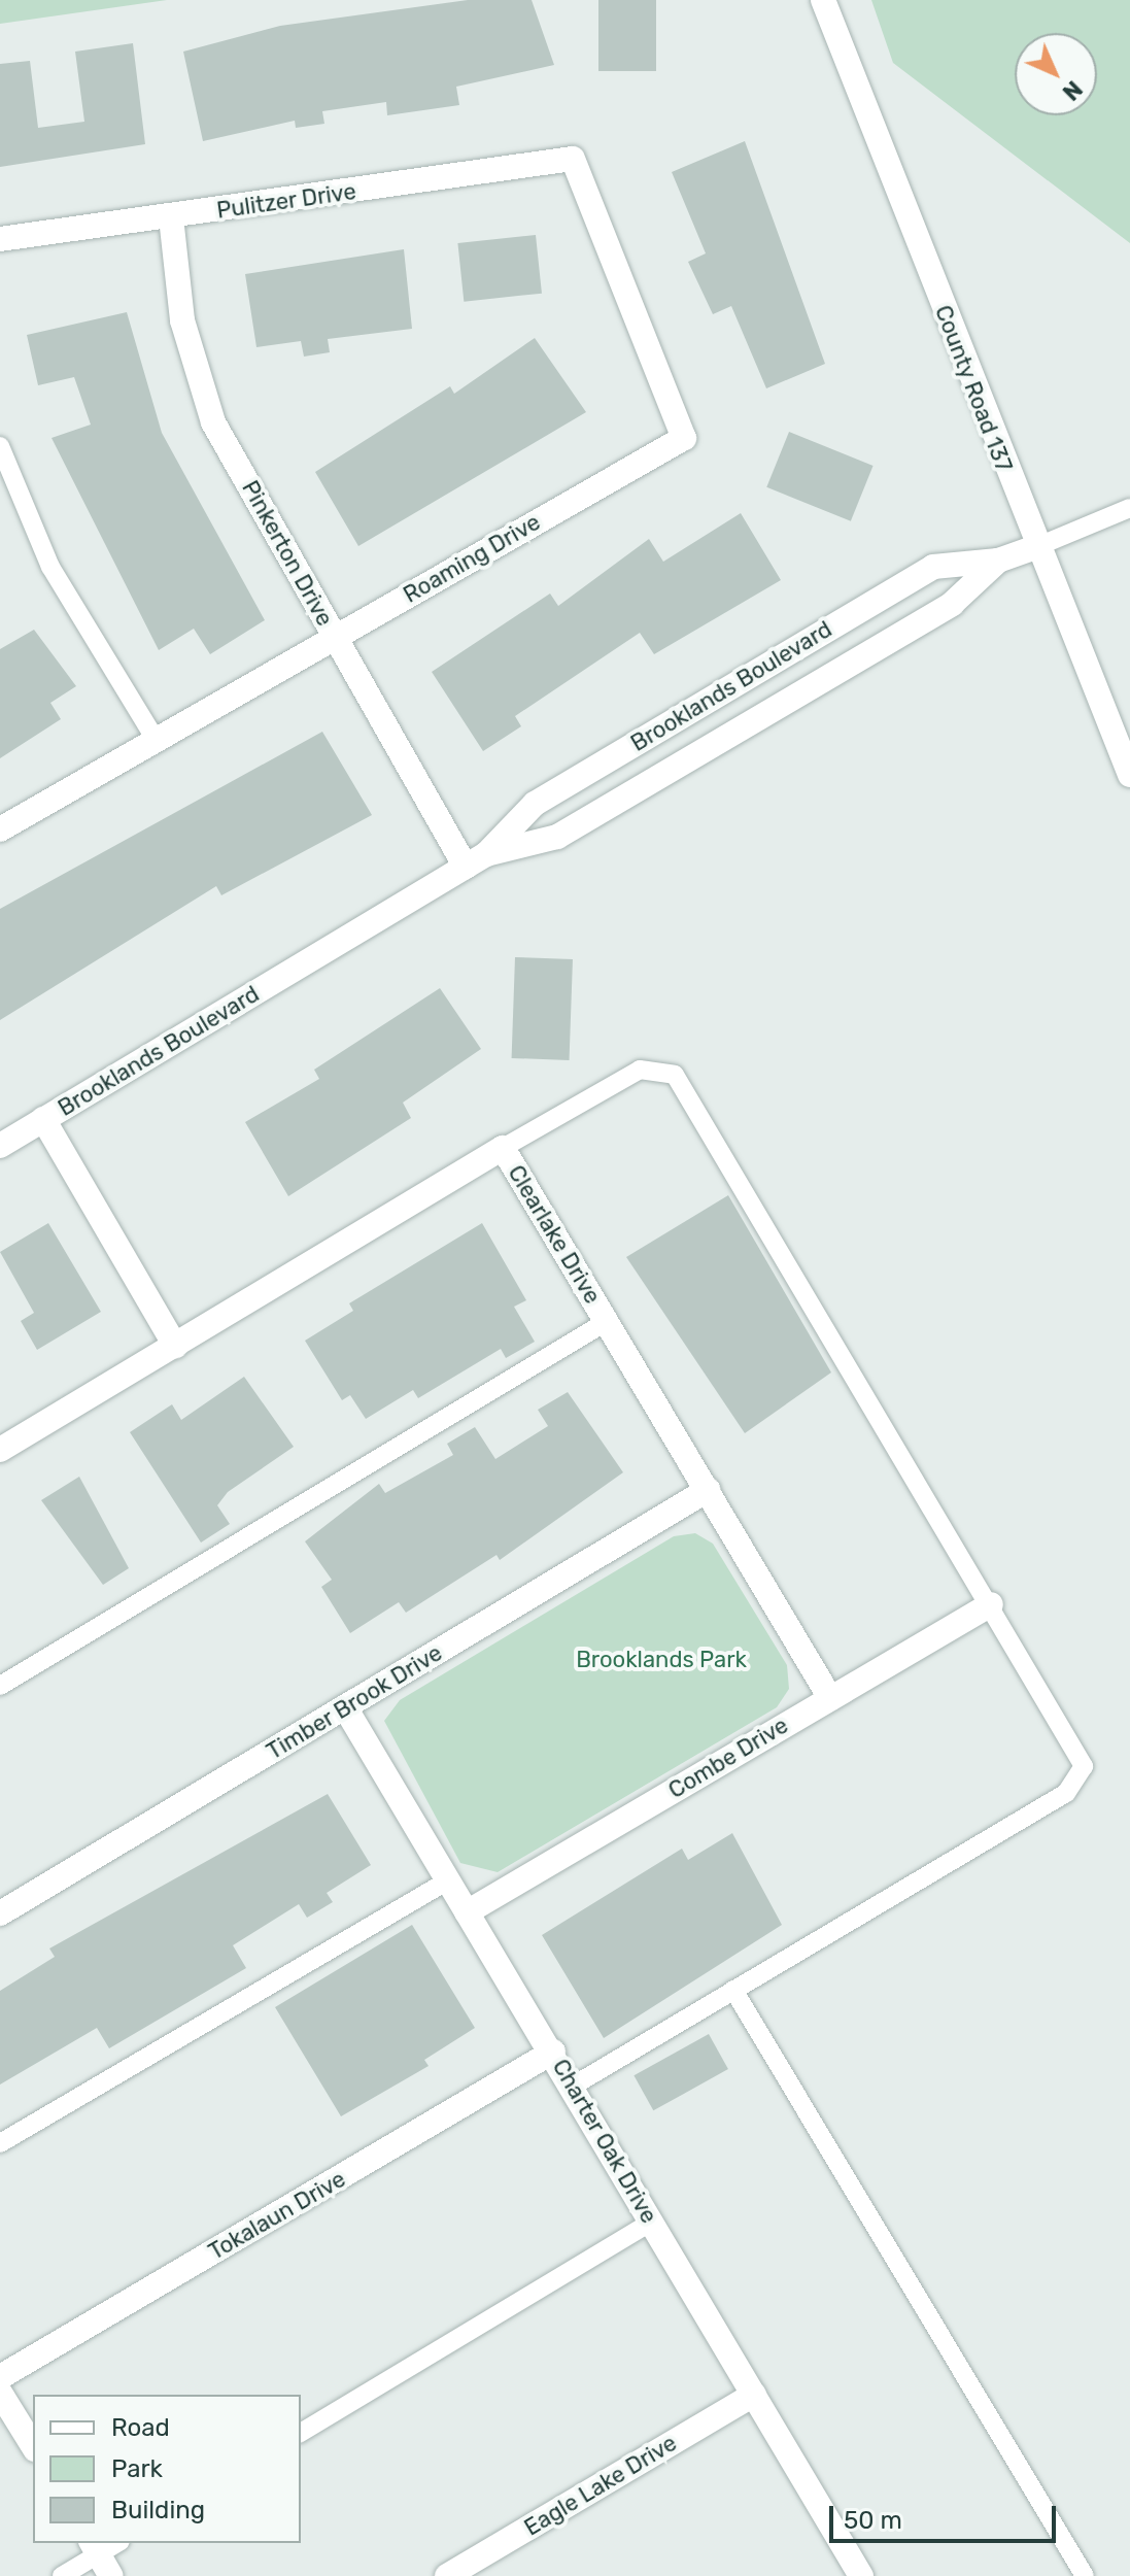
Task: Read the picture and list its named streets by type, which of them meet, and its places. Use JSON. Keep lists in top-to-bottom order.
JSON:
{
  "streets": {
    "street": [
      "Pulitzer Drive",
      "County Road 137",
      "Pinkerton Drive",
      "Roaming Drive",
      "Brooklands Boulevard",
      "Clearlake Drive",
      "Timber Brook Drive",
      "Combe Drive",
      "Charter Oak Drive",
      "Tokalaun Drive",
      "Eagle Lake Drive"
    ]
  },
  "crossings": [
    ["Pulitzer Drive", "Pinkerton Drive"],
    ["Pulitzer Drive", "Roaming Drive"],
    ["County Road 137", "Brooklands Boulevard"],
    ["Pinkerton Drive", "Roaming Drive"],
    ["Pinkerton Drive", "Brooklands Boulevard"],
    ["Clearlake Drive", "Timber Brook Drive"],
    ["Clearlake Drive", "Combe Drive"],
    ["Timber Brook Drive", "Charter Oak Drive"],
    ["Combe Drive", "Charter Oak Drive"],
    ["Charter Oak Drive", "Tokalaun Drive"],
    ["Charter Oak Drive", "Eagle Lake Drive"]
  ],
  "parks": ["Brooklands Park"],
  "legend": ["Road", "Park", "Building"],
  "scale_bar": "50 m",
  "north": "bottom right"
}
